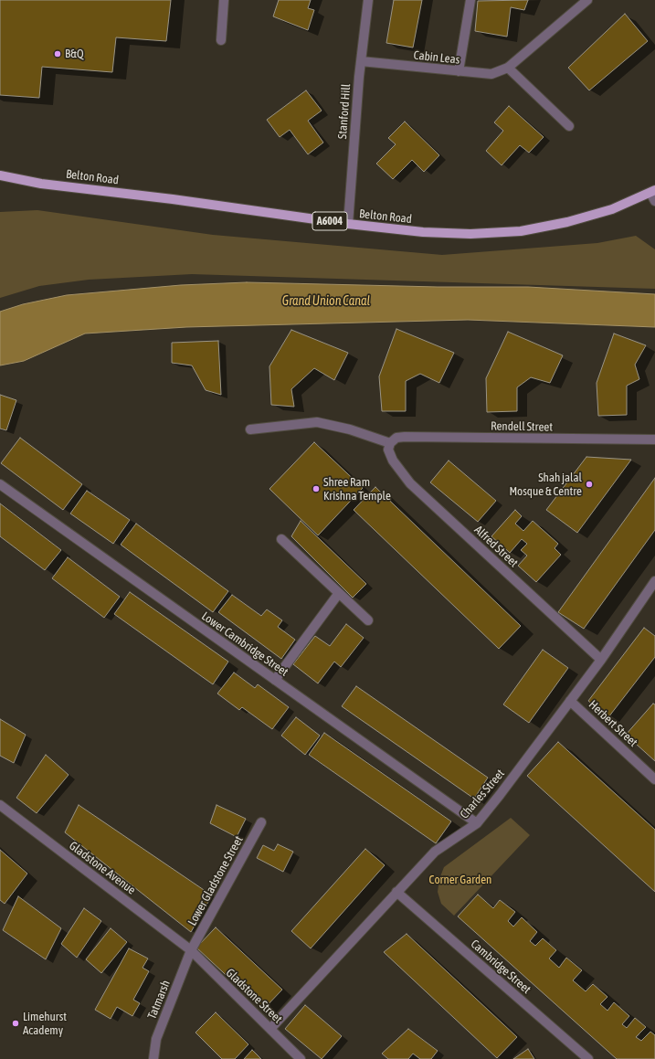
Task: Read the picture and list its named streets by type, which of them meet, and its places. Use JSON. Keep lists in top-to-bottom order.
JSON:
{
  "streets": {
    "main road": ["Belton Road", "A6004"],
    "street": [
      "Cabin Leas",
      "Stanford Hill",
      "Rendell Street",
      "Alfred Street",
      "Lower Cambridge Street",
      "Herbert Street",
      "Charles Street",
      "Gladstone Avenue",
      "Lower Gladstone Street",
      "Cambridge Street",
      "Gladstone Street",
      "Tatmarsh"
    ]
  },
  "crossings": [
    ["Cabin Leas", "Stanford Hill"],
    ["Stanford Hill", "Belton Road"],
    ["Rendell Street", "Alfred Street"],
    ["Alfred Street", "Charles Street"],
    ["Lower Cambridge Street", "Charles Street"],
    ["Herbert Street", "Charles Street"],
    ["Charles Street", "Cambridge Street"],
    ["Charles Street", "Gladstone Street"],
    ["Gladstone Avenue", "Lower Gladstone Street"],
    ["Gladstone Avenue", "Gladstone Street"],
    ["Gladstone Avenue", "Tatmarsh"],
    ["Lower Gladstone Street", "Gladstone Street"],
    ["Lower Gladstone Street", "Tatmarsh"],
    ["Gladstone Street", "Tatmarsh"]
  ],
  "water": ["Grand Union Canal"],
  "parks": ["Corner Garden"],
  "places": [
    "B&Q",
    "Shah jalal Mosque & Centre",
    "Shree Ram Krishna Temple",
    "Limehurst Academy"
  ]
}
